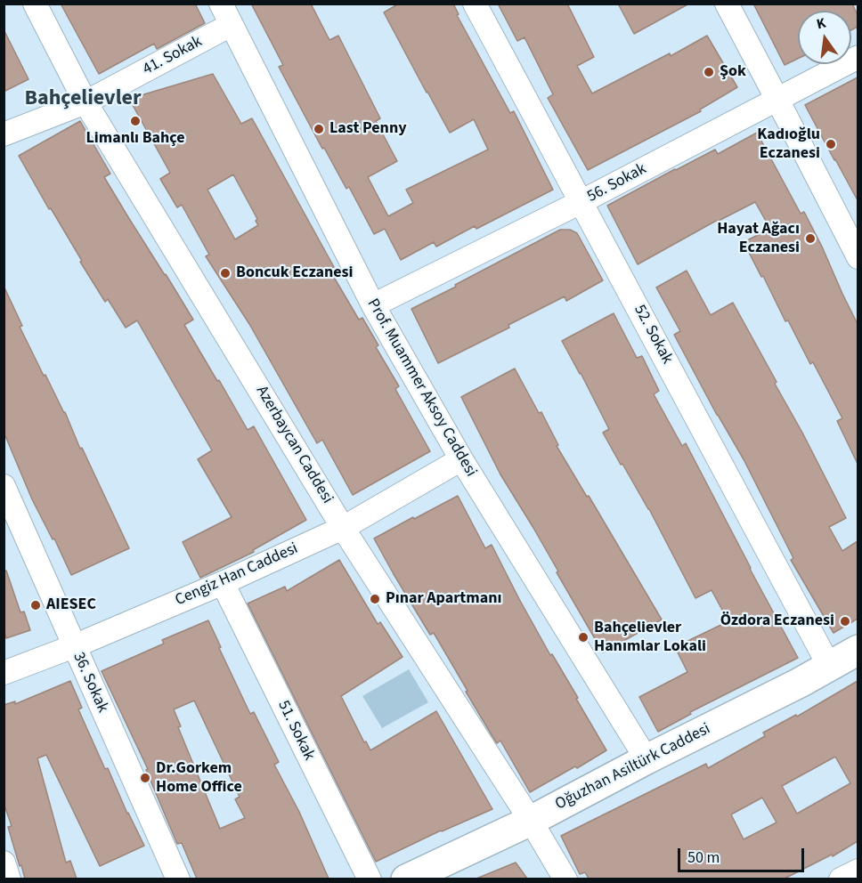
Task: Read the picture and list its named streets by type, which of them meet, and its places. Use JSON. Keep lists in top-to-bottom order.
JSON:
{
  "streets": {
    "main road": ["Oğuzhan Asiltürk Caddesi"],
    "street": [
      "41. Sokak",
      "56. Sokak",
      "52. Sokak",
      "Prof. Muammer Aksoy Caddesi",
      "Azerbaycan Caddesi",
      "Cengiz Han Caddesi",
      "36. Sokak",
      "51. Sokak"
    ]
  },
  "crossings": [
    ["41. Sokak", "Prof. Muammer Aksoy Caddesi"],
    ["41. Sokak", "Azerbaycan Caddesi"],
    ["56. Sokak", "52. Sokak"],
    ["56. Sokak", "Prof. Muammer Aksoy Caddesi"],
    ["52. Sokak", "Oğuzhan Asiltürk Caddesi"],
    ["Prof. Muammer Aksoy Caddesi", "Cengiz Han Caddesi"],
    ["Prof. Muammer Aksoy Caddesi", "Oğuzhan Asiltürk Caddesi"],
    ["Azerbaycan Caddesi", "Cengiz Han Caddesi"],
    ["Azerbaycan Caddesi", "Oğuzhan Asiltürk Caddesi"],
    ["Cengiz Han Caddesi", "36. Sokak"],
    ["Cengiz Han Caddesi", "51. Sokak"]
  ],
  "districts": ["Bahçelievler"],
  "places": [
    "Şok",
    "Limanlı Bahçe",
    "Last Penny",
    "Kadıoğlu Eczanesi",
    "Hayat Ağacı Eczanesi",
    "Boncuk Eczanesi",
    "Pınar Apartmanı",
    "AIESEC",
    "Özdora Eczanesi",
    "Bahçelievler Hanımlar Lokali",
    "Dr.Gorkem Home Office"
  ],
  "scale_bar": "50 m",
  "north": "top"
}
